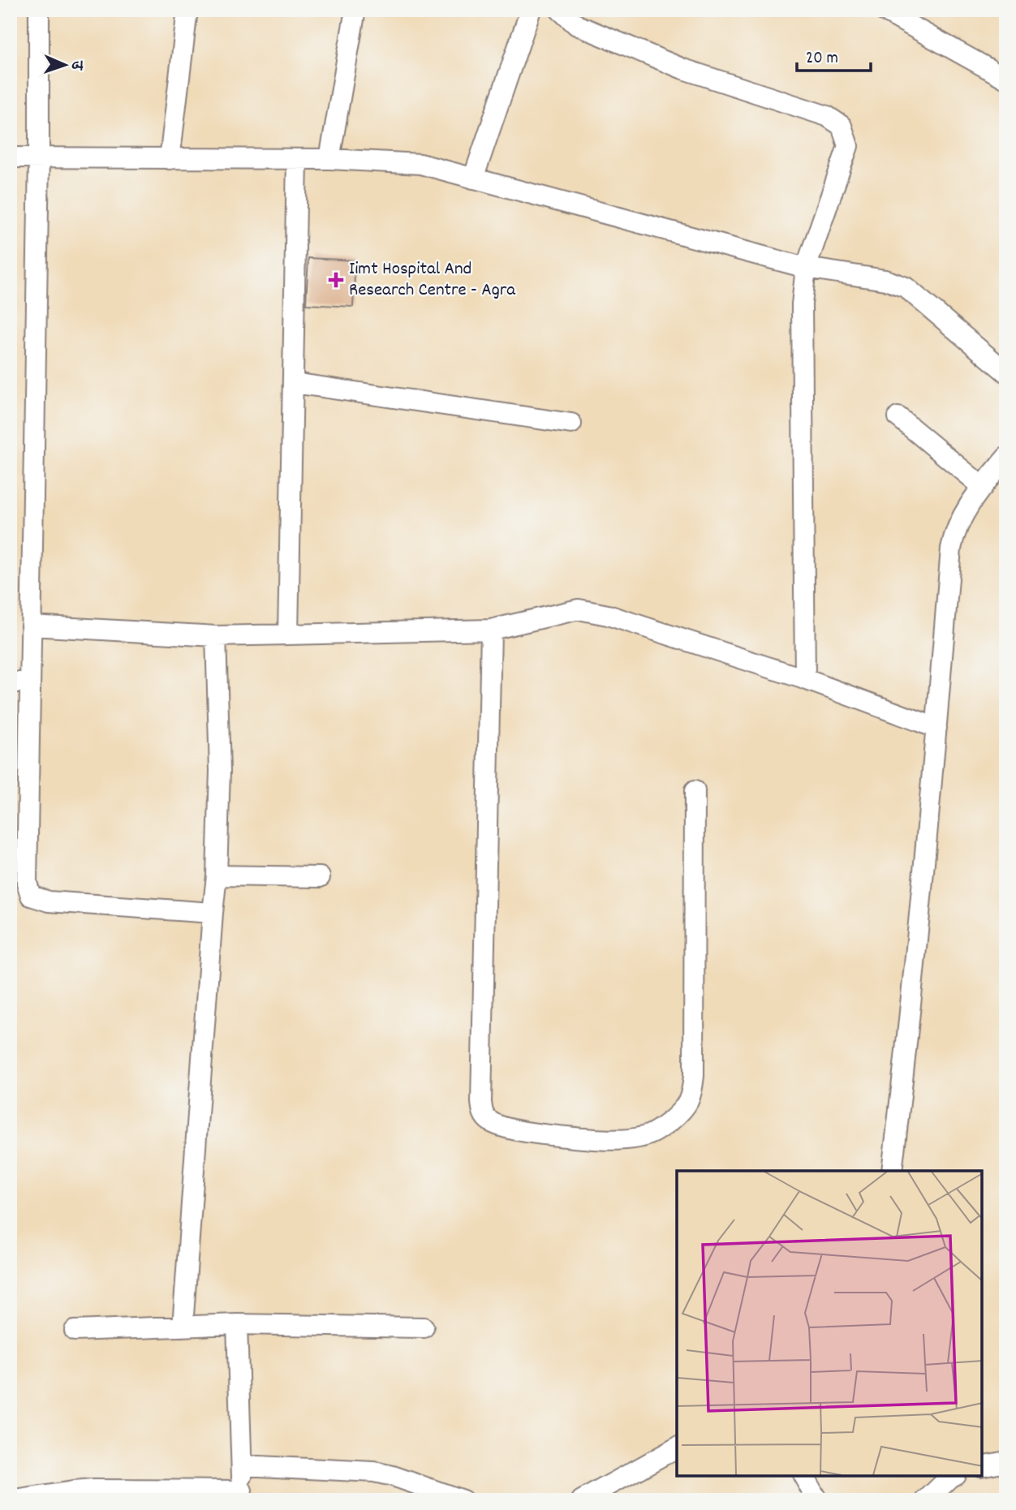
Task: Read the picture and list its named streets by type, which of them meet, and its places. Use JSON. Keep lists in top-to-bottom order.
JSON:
{
  "places": {
    "health": ["Iimt Hospital And Research Centre - Agra"]
  },
  "scale_bar": "20 m",
  "north": "right"
}
